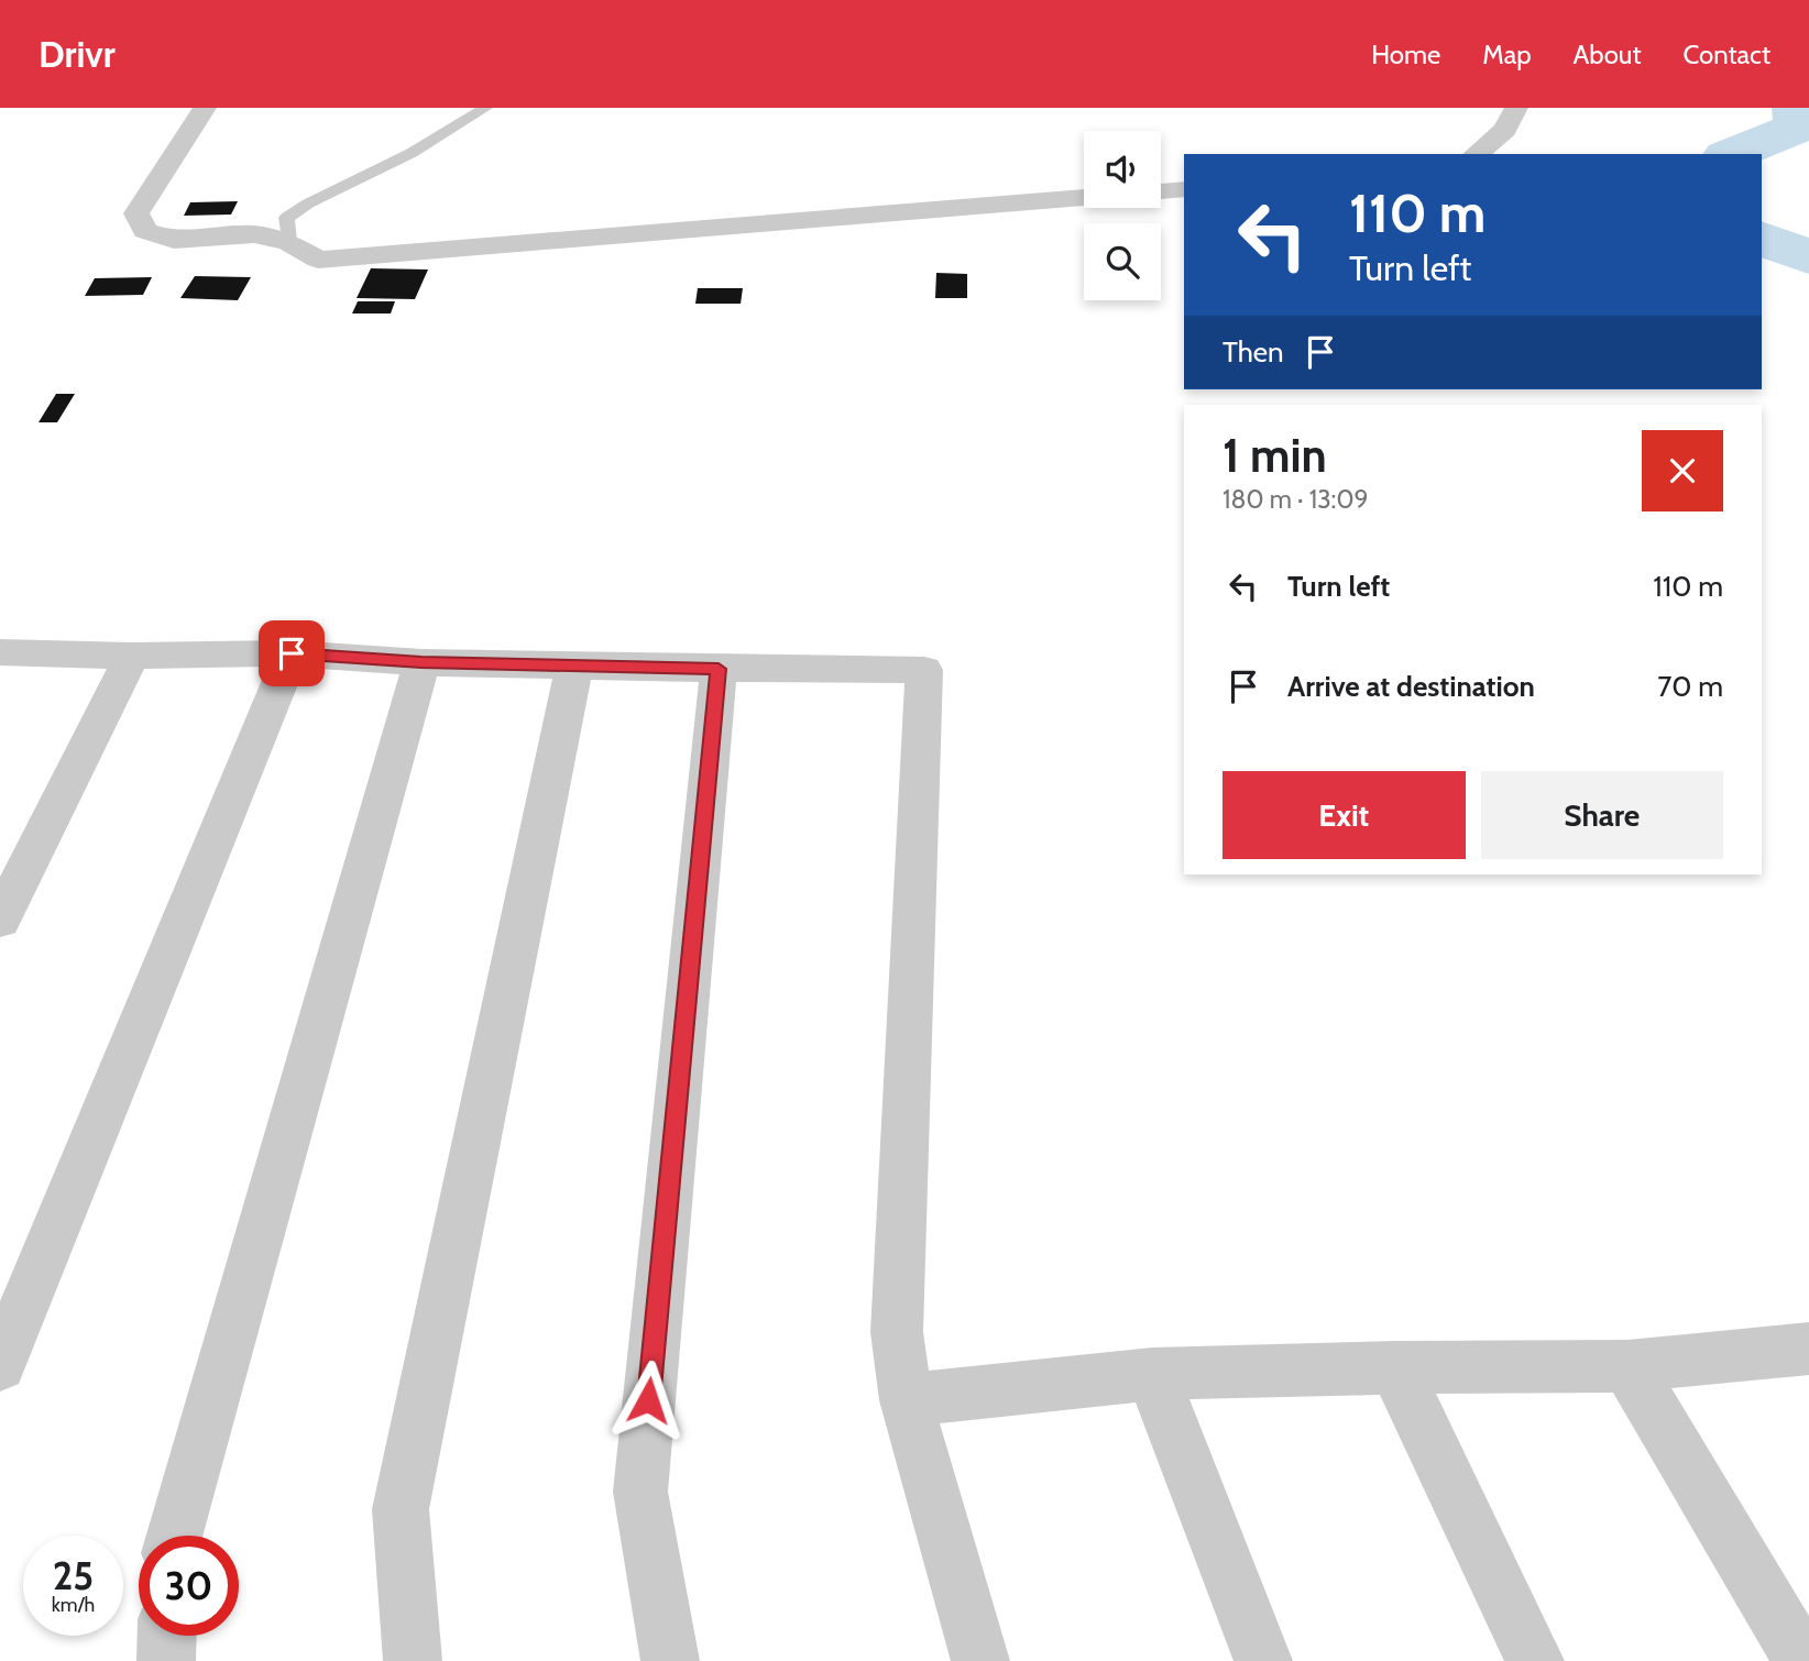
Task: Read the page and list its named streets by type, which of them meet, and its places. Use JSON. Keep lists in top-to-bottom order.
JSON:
{
  "page": {
    "header": "Drivr",
    "nav": [
      "Home",
      "Map",
      "About",
      "Contact"
    ],
    "turn": ["110 m", "Turn left"],
    "then": "Then",
    "heading": ["1 min", "180 m · 13:09"],
    "list": [
      {
        "name": "Turn left",
        "value": "110 m"
      },
      {
        "name": "Arrive at destination",
        "value": "70 m"
      }
    ],
    "buttons": ["Exit", "Share"],
    "speed": "25 km/h",
    "limit": "30"
  }
}
